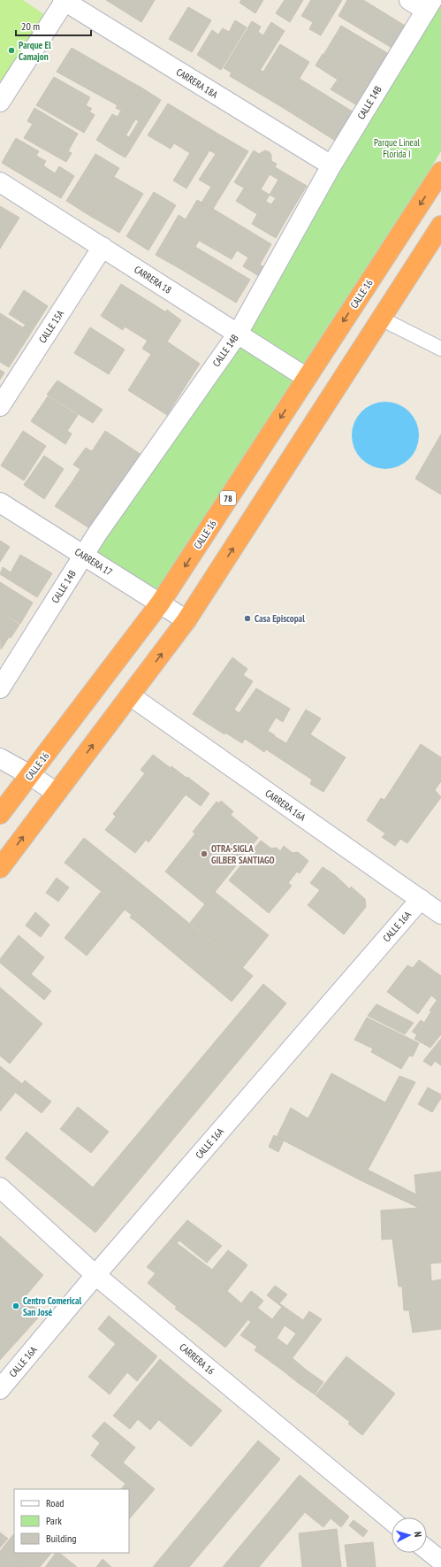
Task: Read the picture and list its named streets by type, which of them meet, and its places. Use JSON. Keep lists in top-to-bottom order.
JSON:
{
  "streets": {
    "highway": ["CALLE 16", "78"],
    "street": [
      "CARRERA 18A",
      "CALLE 14B",
      "CARRERA 18",
      "CALLE 15A",
      "CARRERA 17",
      "CARRERA 16A",
      "CALLE 16A",
      "CARRERA 16"
    ]
  },
  "crossings": [
    ["CARRERA 18A", "CALLE 14B"],
    ["CALLE 14B", "CARRERA 18"],
    ["CALLE 14B", "CARRERA 17"],
    ["CARRERA 18", "CALLE 16"],
    ["CARRERA 18", "CALLE 15A"],
    ["CALLE 16", "CARRERA 17"],
    ["CARRERA 16A", "CALLE 16A"],
    ["CALLE 16A", "CARRERA 16"]
  ],
  "parks": ["Parque Lineal Florida I"],
  "places": [
    "Parque El Camajon",
    "Casa Episcopal",
    "OTRA-SIGLA GILBER SANTIAGO",
    "Centro Comerical San José"
  ],
  "legend": ["Road", "Park", "Building"],
  "scale_bar": "20 m",
  "north": "right"
}
